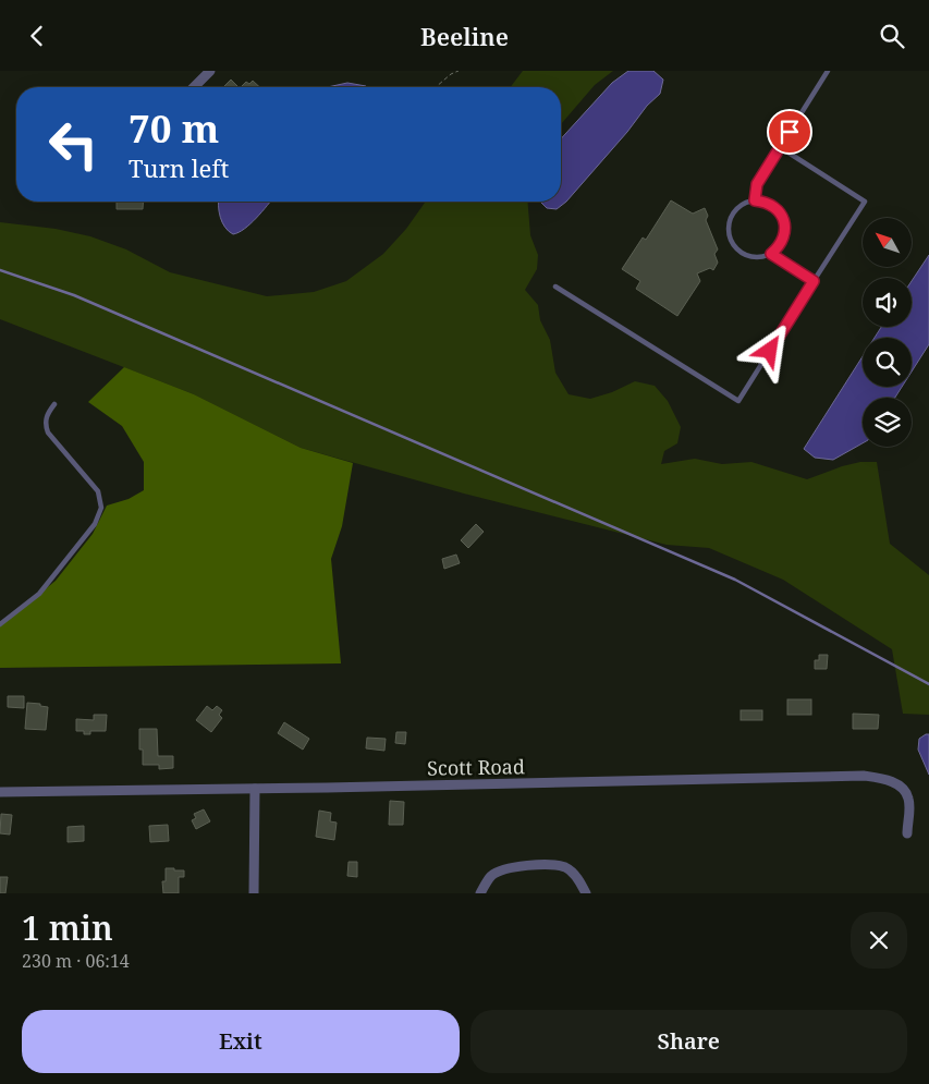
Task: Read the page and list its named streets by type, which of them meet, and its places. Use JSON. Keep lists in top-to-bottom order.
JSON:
{
  "streets": {
    "street": ["Scott Road"]
  },
  "north": "top left",
  "page": {
    "header": "Beeline",
    "turn": ["70 m", "Turn left"],
    "heading": ["1 min", "230 m · 06:14"],
    "buttons": ["Exit", "Share"]
  }
}
